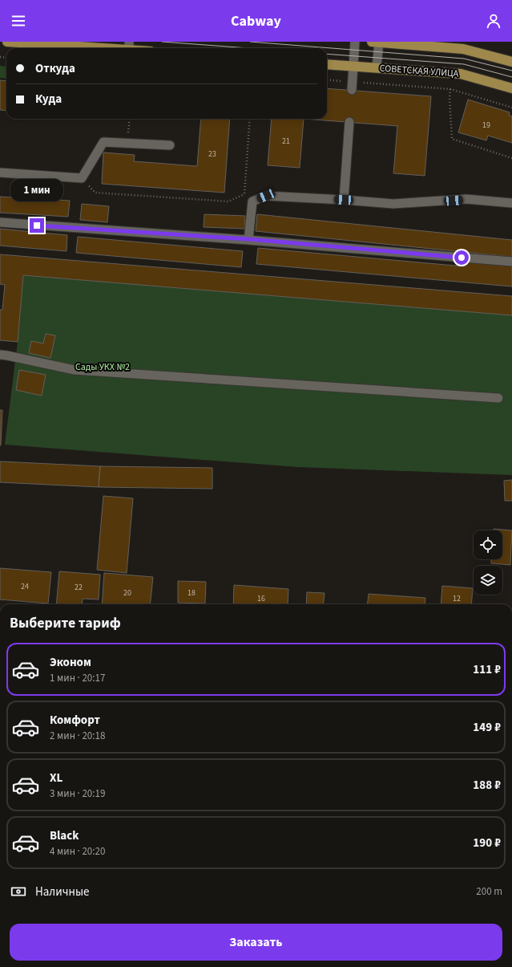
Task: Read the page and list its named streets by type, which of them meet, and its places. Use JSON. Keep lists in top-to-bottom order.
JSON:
{
  "streets": {
    "main road": ["СОВЕТСКАЯ УЛИЦА"]
  },
  "parks": ["Сады УКХ №2"],
  "house_numbers": [
    "19",
    "21",
    "23",
    "24",
    "22",
    "20",
    "18",
    "16",
    "12"
  ],
  "page": {
    "header": "Cabway",
    "banner": ["Откуда", "Куда"],
    "bubble": "1 мин",
    "heading": "Выберите тариф",
    "list": [
      {
        "name": "Эконом",
        "note": "1 мин · 20:17",
        "value": "111 ₽"
      },
      {
        "name": "Комфорт",
        "note": "2 мин · 20:18",
        "value": "149 ₽"
      },
      {
        "name": "XL",
        "note": "3 мин · 20:19",
        "value": "188 ₽"
      },
      {
        "name": "Black",
        "note": "4 мин · 20:20",
        "value": "190 ₽"
      }
    ],
    "pay": ["Наличные", "200 m"],
    "buttons": "Заказать"
  }
}
